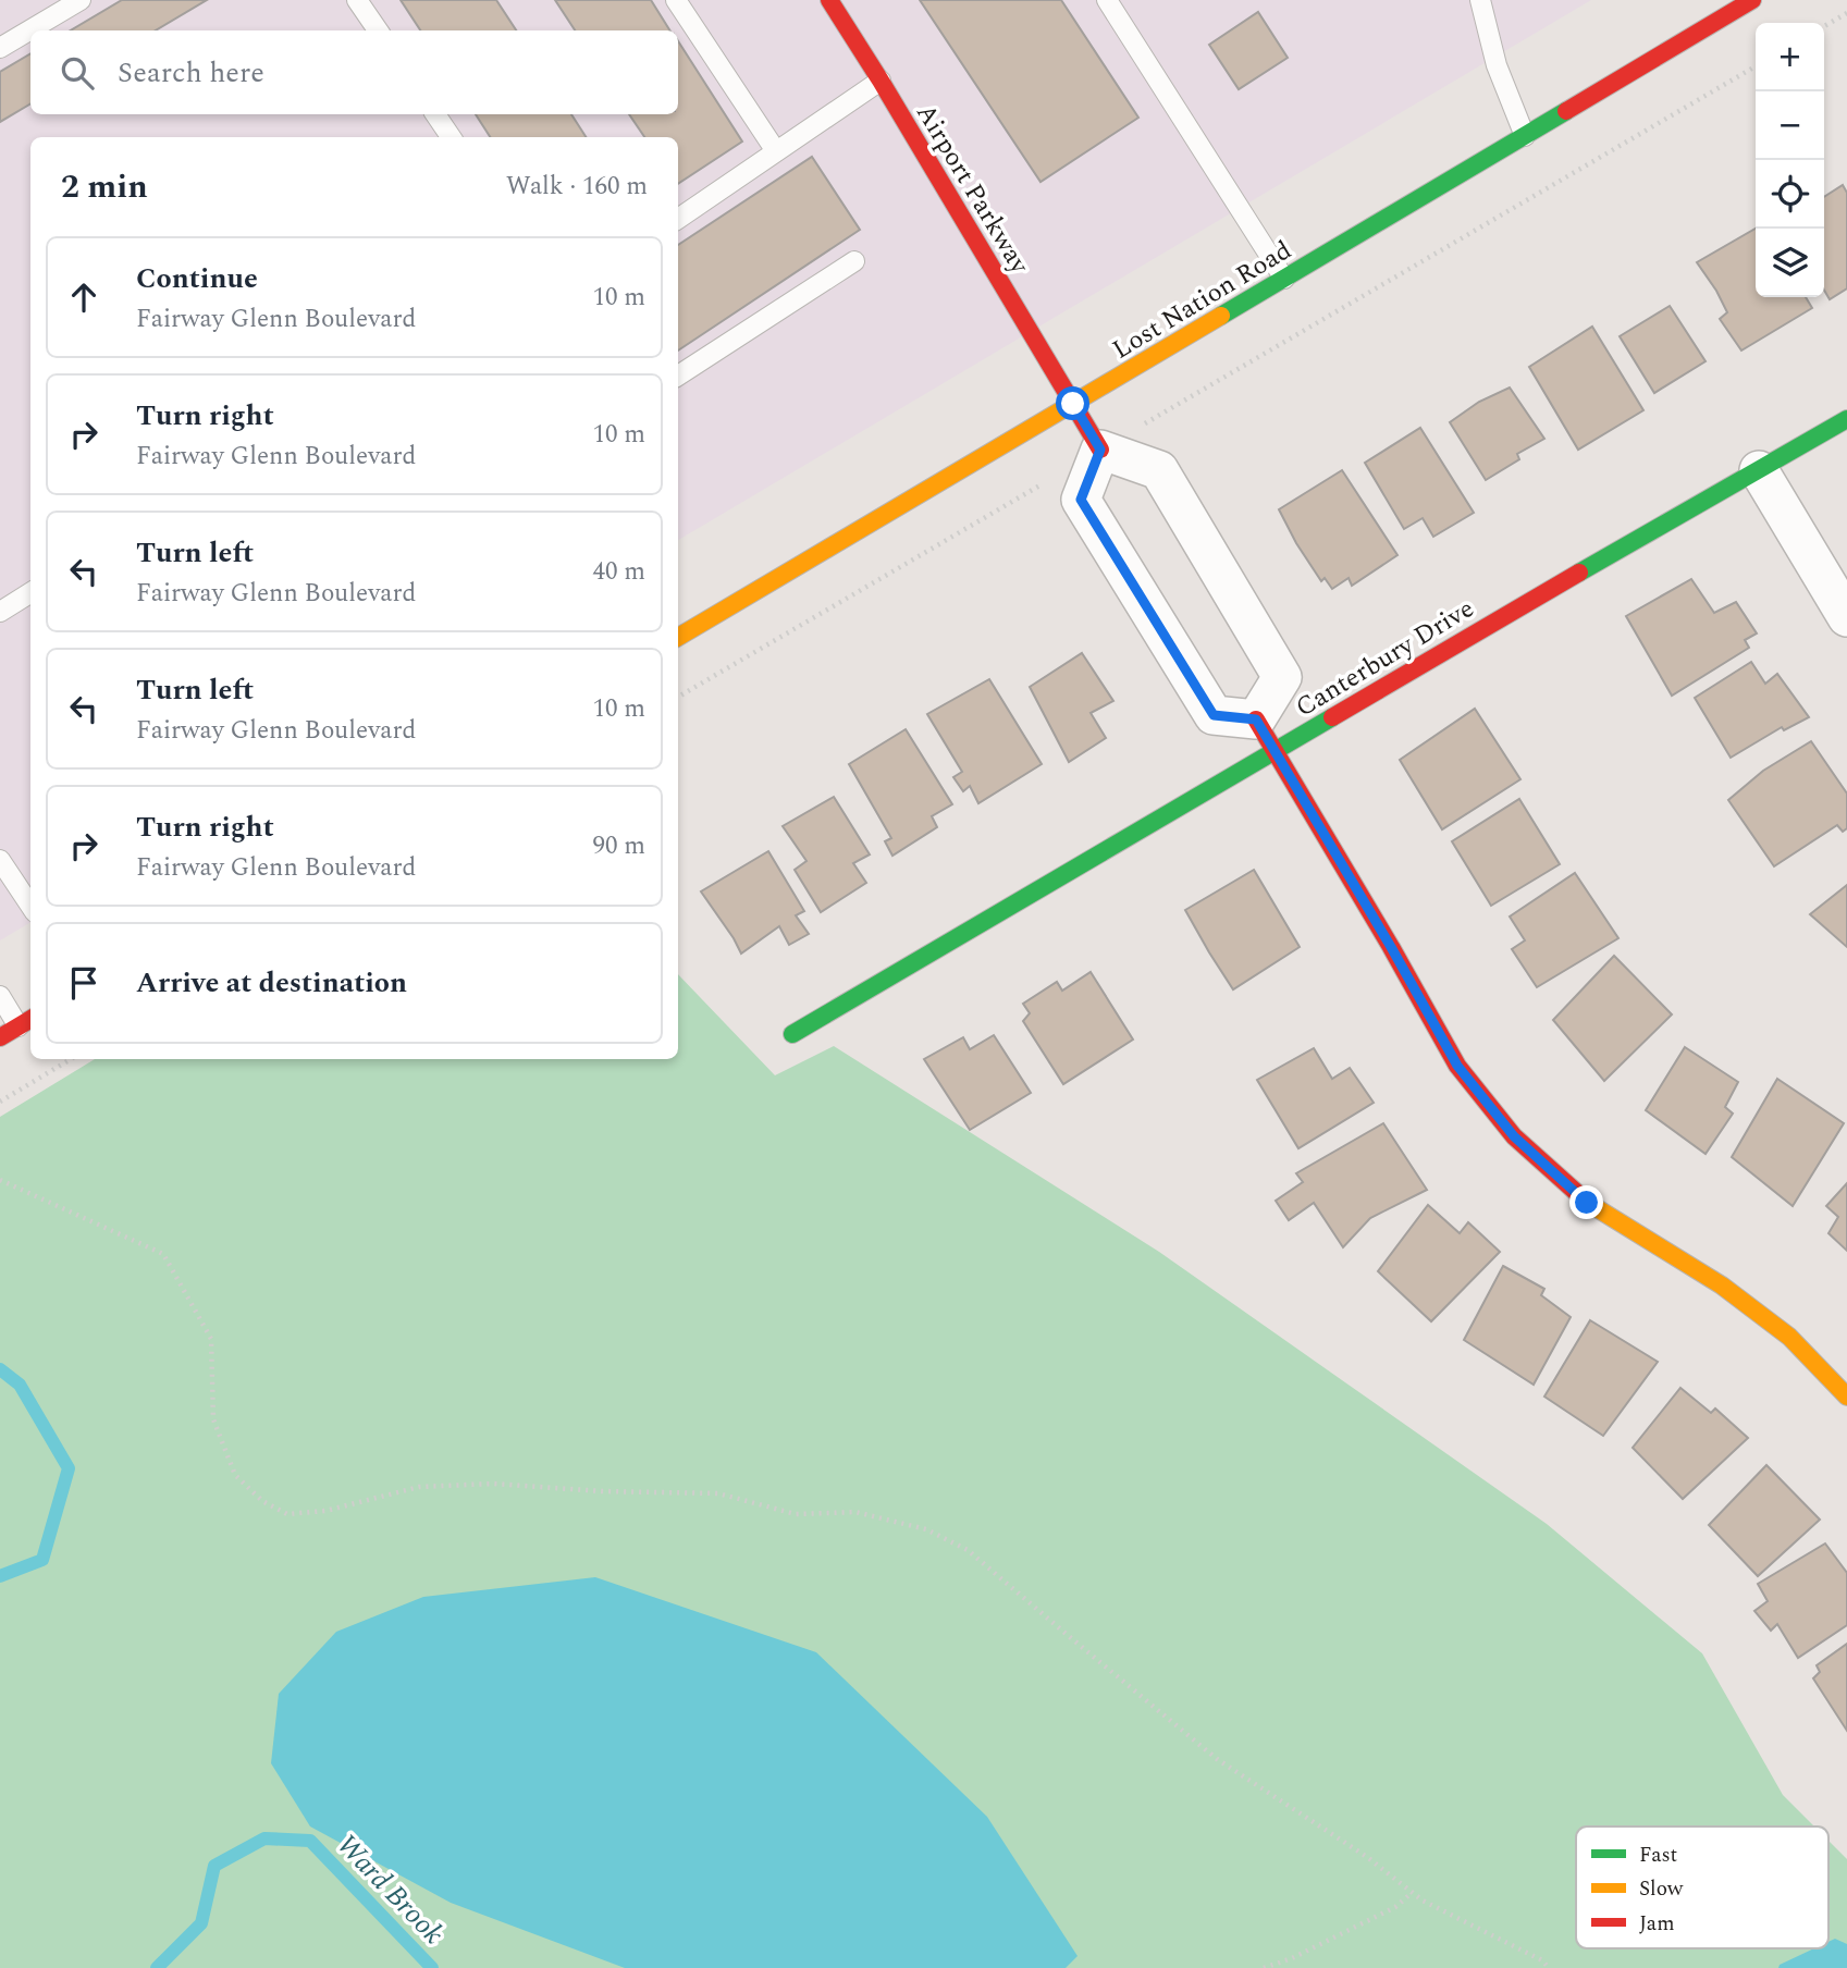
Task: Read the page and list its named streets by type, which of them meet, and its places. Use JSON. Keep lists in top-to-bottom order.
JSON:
{
  "streets": {
    "street": ["Airport Parkway", "Lost Nation Road", "Canterbury Drive"]
  },
  "crossings": [
    ["Airport Parkway", "Lost Nation Road"]
  ],
  "water": ["Ward Brook"],
  "legend": ["Fast", "Slow", "Jam"],
  "page": {
    "map_buttons": ["+", "−"],
    "search": "Search here",
    "heading": ["2 min", "Walk · 160 m"],
    "list": [
      ["Continue", "Fairway Glenn Boulevard", "10 m"],
      ["Turn right", "Fairway Glenn Boulevard", "10 m"],
      ["Turn left", "Fairway Glenn Boulevard", "40 m"],
      ["Turn left", "Fairway Glenn Boulevard", "10 m"],
      ["Turn right", "Fairway Glenn Boulevard", "90 m"],
      "Arrive at destination"
    ]
  }
}
